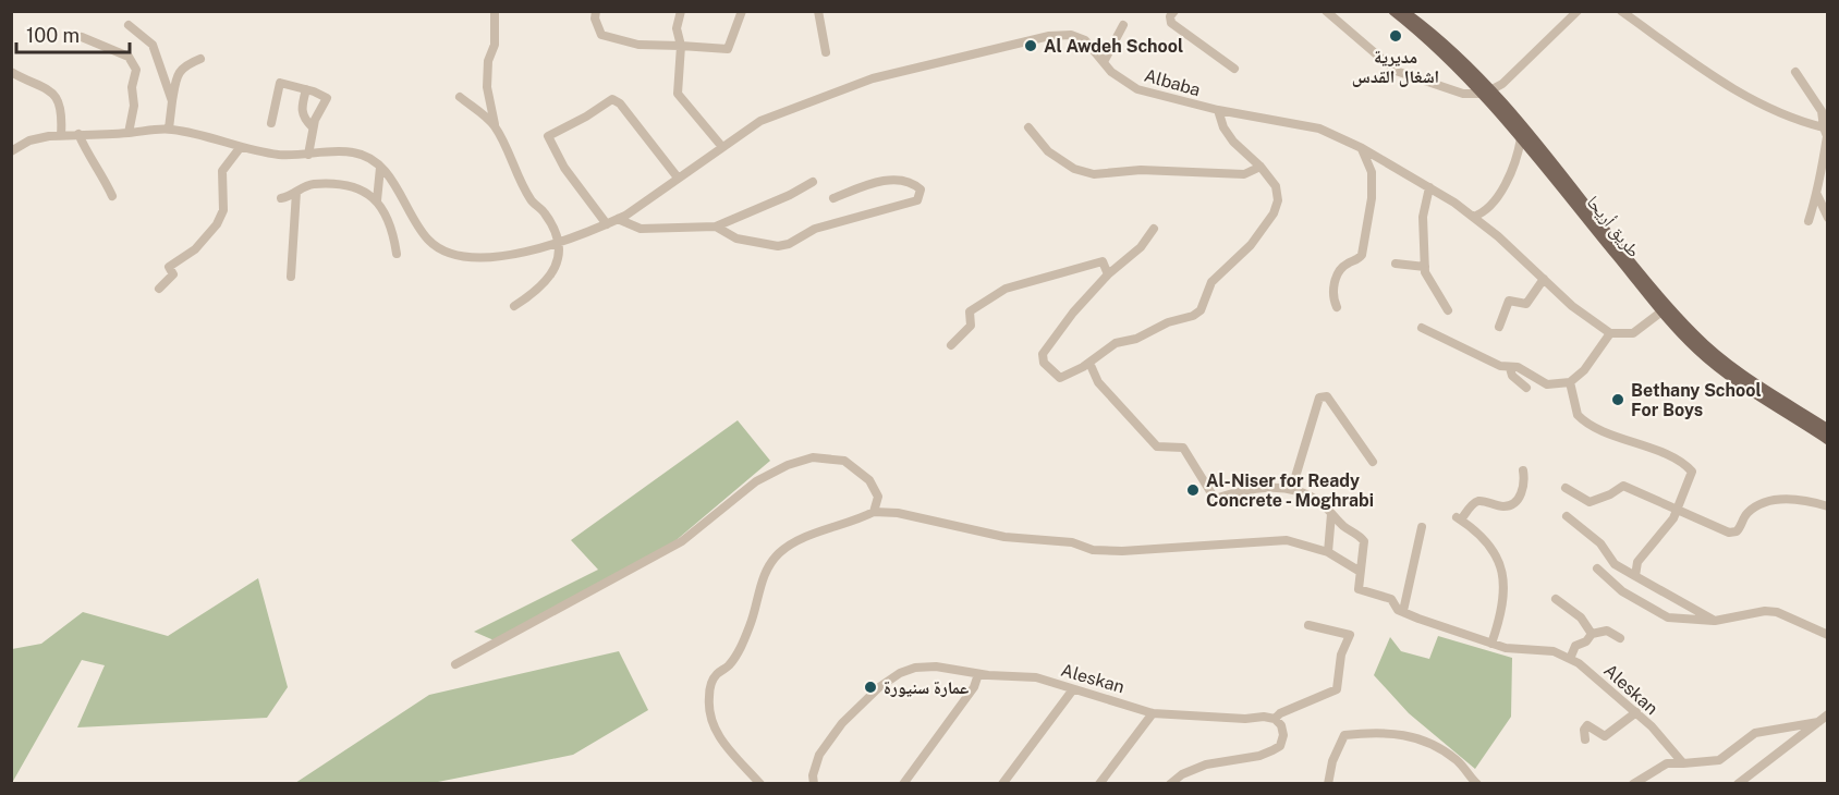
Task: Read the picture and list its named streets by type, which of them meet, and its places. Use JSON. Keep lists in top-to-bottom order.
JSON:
{
  "streets": {
    "main road": ["طريق أريحا"],
    "street": ["Albaba", "Aleskan"]
  },
  "places": [
    "مديرية اشغال القدس",
    "Al Awdeh School",
    "Bethany School For Boys",
    "Al-Niser for Ready Concrete - Moghrabi",
    "عمارة سنيورة"
  ],
  "scale_bar": "100 m"
}
